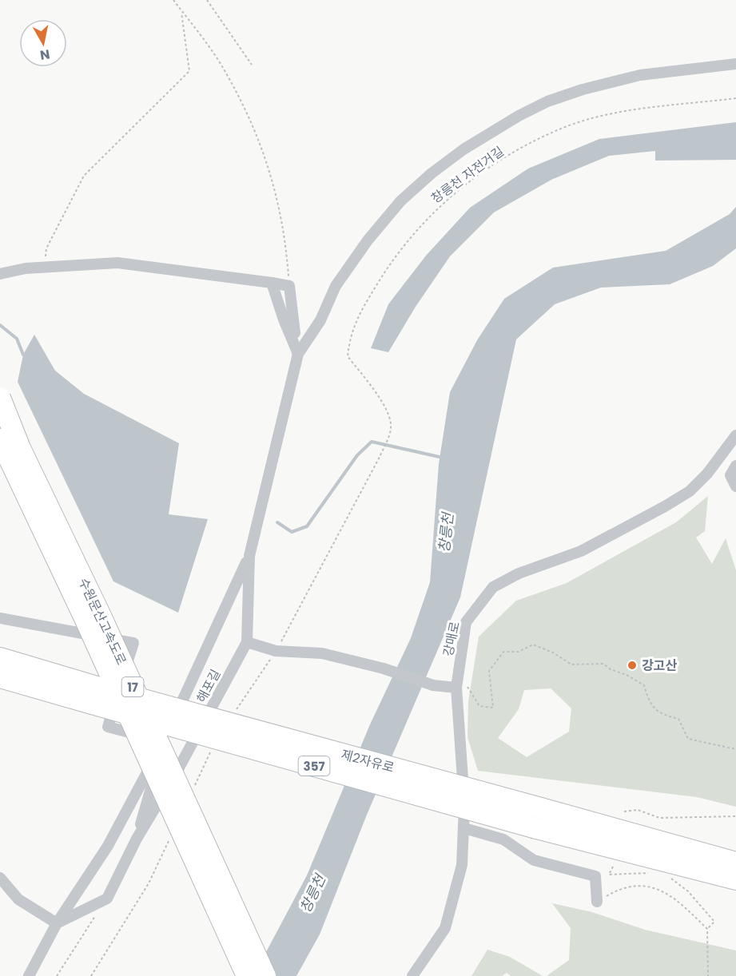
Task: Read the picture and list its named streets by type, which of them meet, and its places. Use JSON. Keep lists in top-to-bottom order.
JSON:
{
  "streets": {
    "highway": [
      "수원문산고속도로",
      "17",
      "제2자유로",
      "357"
    ],
    "street": ["강매로", "해포길"],
    "path": ["창릉천 자전거길"]
  },
  "water": ["창릉천"],
  "places": ["강고산"],
  "north": "bottom"
}
